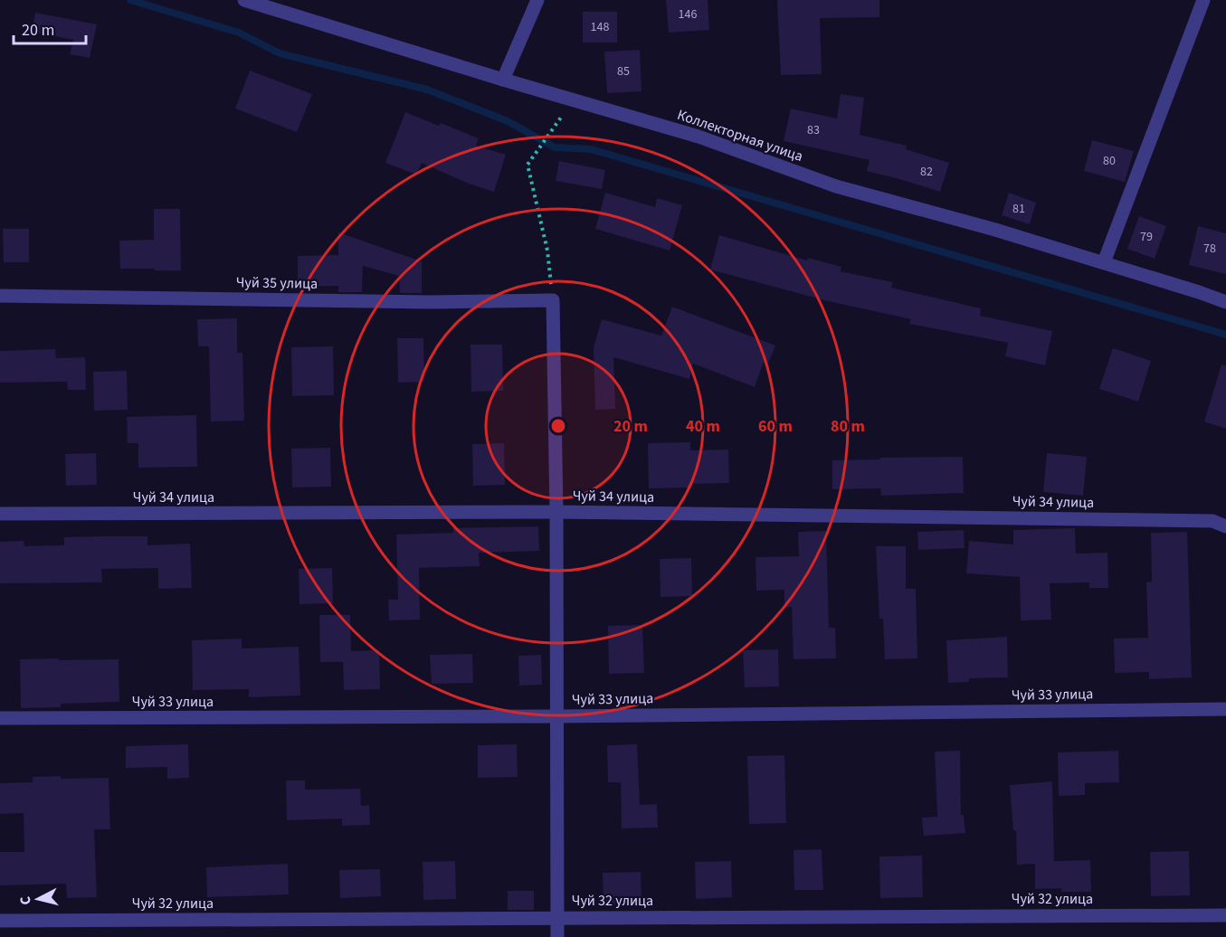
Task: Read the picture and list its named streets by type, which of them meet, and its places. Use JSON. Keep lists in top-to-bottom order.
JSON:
{
  "streets": {
    "street": [
      "Коллекторная улица",
      "Чуй 35 улица",
      "Чуй 34 улица",
      "Чуй 33 улица",
      "Чуй 32 улица"
    ]
  },
  "house_numbers": [
    "146",
    "148",
    "85",
    "83",
    "80",
    "82",
    "81",
    "79",
    "78"
  ],
  "scale_bar": "20 m",
  "north": "left",
  "rings": [
    "20 m",
    "40 m",
    "60 m",
    "80 m"
  ]
}
